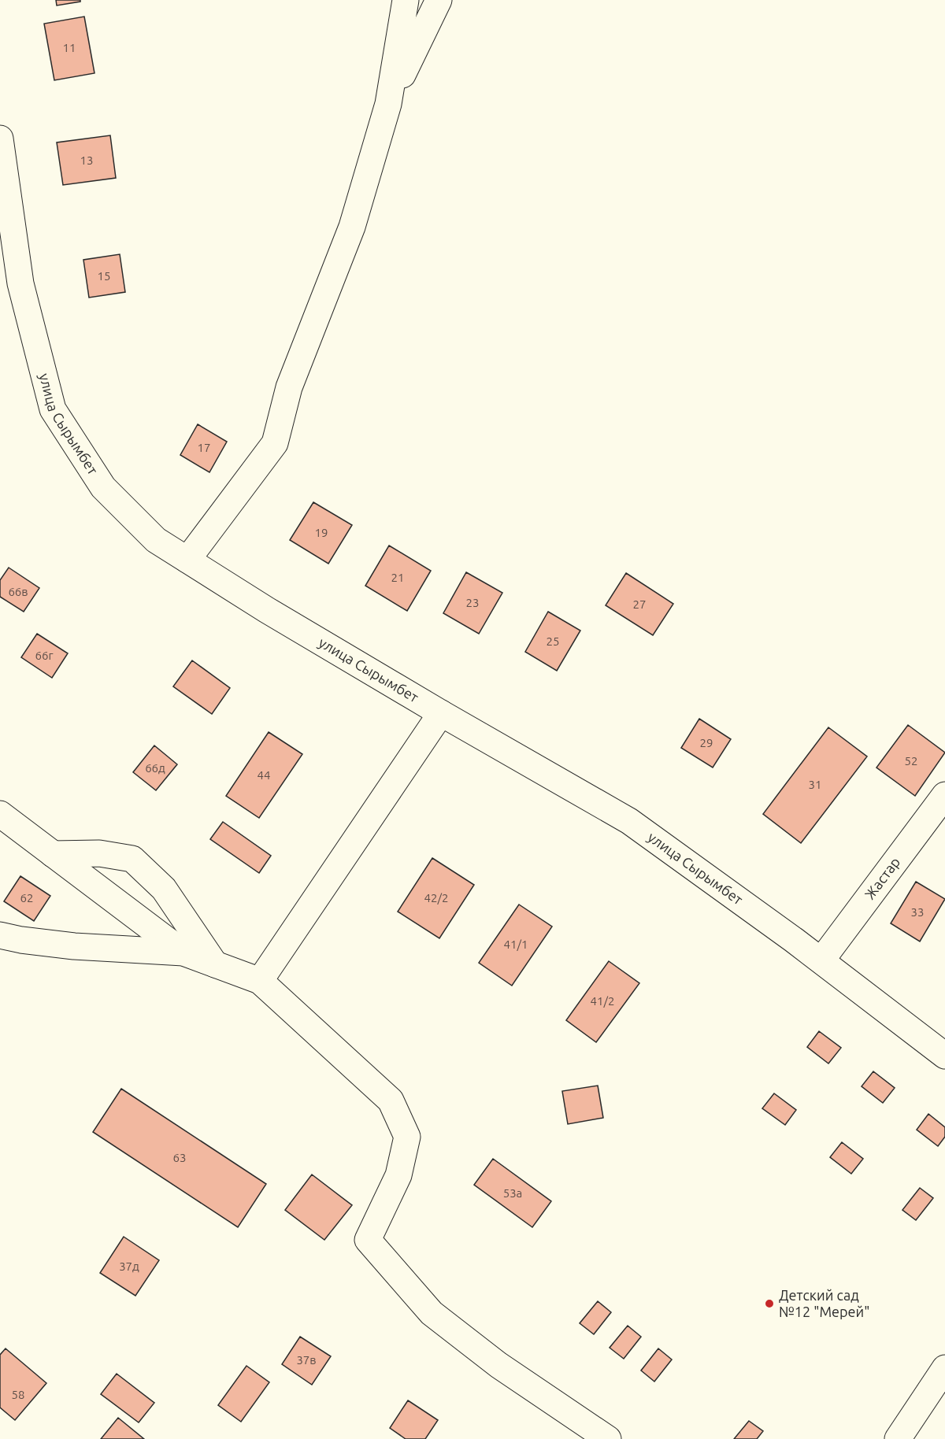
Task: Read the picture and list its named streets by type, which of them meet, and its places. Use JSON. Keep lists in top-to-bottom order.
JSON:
{
  "streets": {
    "street": ["улица Сырымбет", "Жастар"]
  },
  "crossings": [
    ["улица Сырымбет", "Жастар"]
  ],
  "places": ["Детский сад №12 \"Мерей\""],
  "house_numbers": [
    "11",
    "13",
    "15",
    "17",
    "19",
    "21",
    "66в",
    "23",
    "27",
    "25",
    "66г",
    "29",
    "52",
    "66д",
    "44",
    "31",
    "62",
    "42/2",
    "33",
    "41/1",
    "41/2",
    "63",
    "53а",
    "37д",
    "37в",
    "58"
  ]
}
